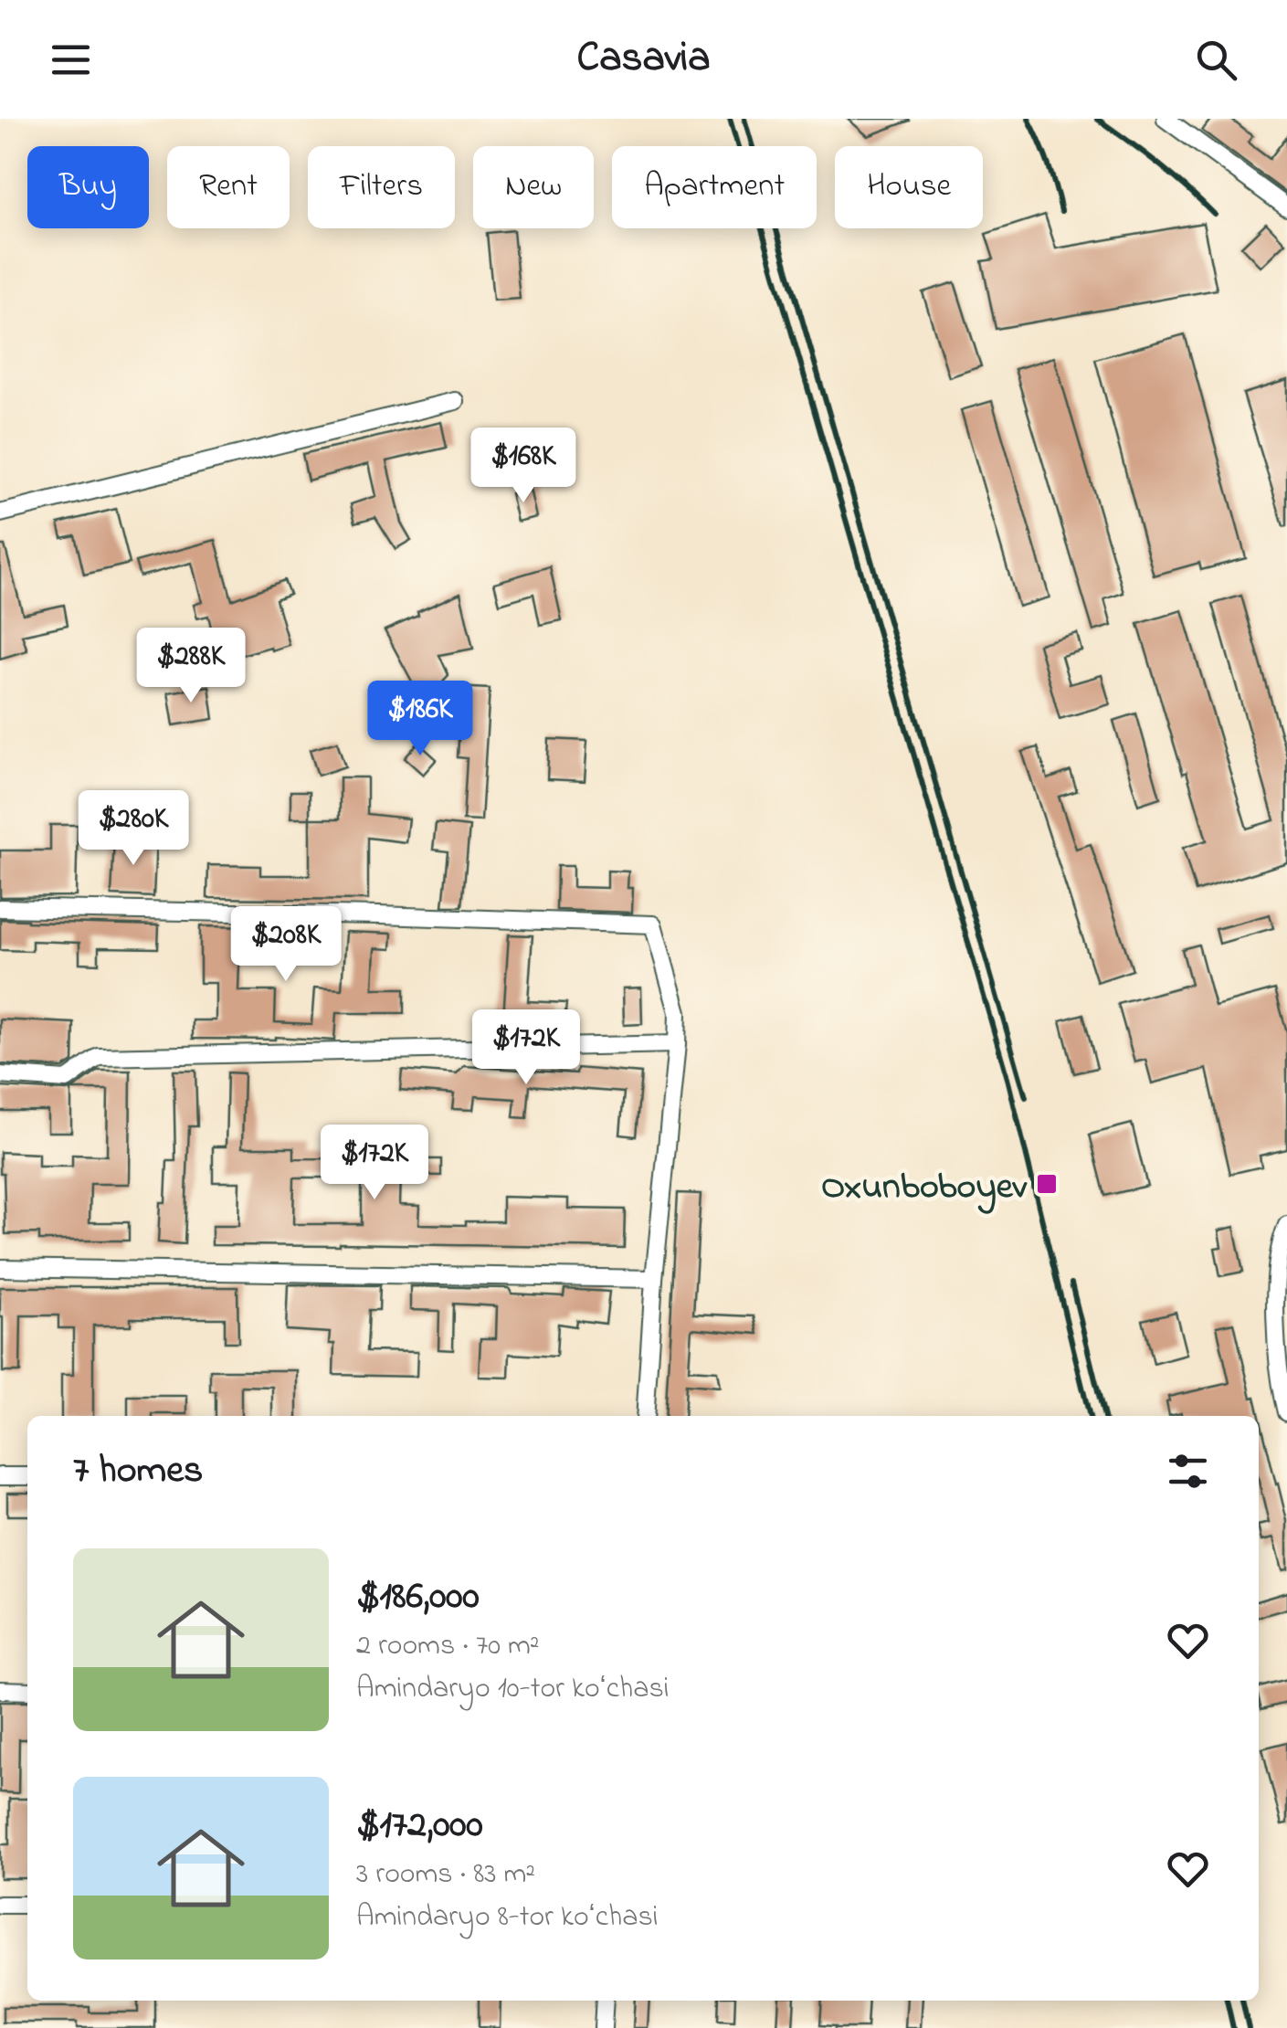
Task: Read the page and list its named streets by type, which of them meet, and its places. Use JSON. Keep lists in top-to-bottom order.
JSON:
{
  "places": {
    "transit": ["Oxunboboyev"]
  },
  "page": {
    "header": "Casavia",
    "chip": [
      "Buy",
      "Rent",
      "Filters",
      "New",
      "Apartment",
      "House"
    ],
    "price": [
      "$168K",
      "$288K",
      "$186K",
      "$280K",
      "$208K",
      "$172K",
      "$172K"
    ],
    "heading": "7 homes",
    "list": [
      {
        "name": "$186,000",
        "note": "2 rooms · 70 m² · Amindaryo 10-tor koʻchasi"
      },
      {
        "name": "$172,000",
        "note": "3 rooms · 83 m² · Amindaryo 8-tor koʻchasi"
      }
    ]
  }
}
